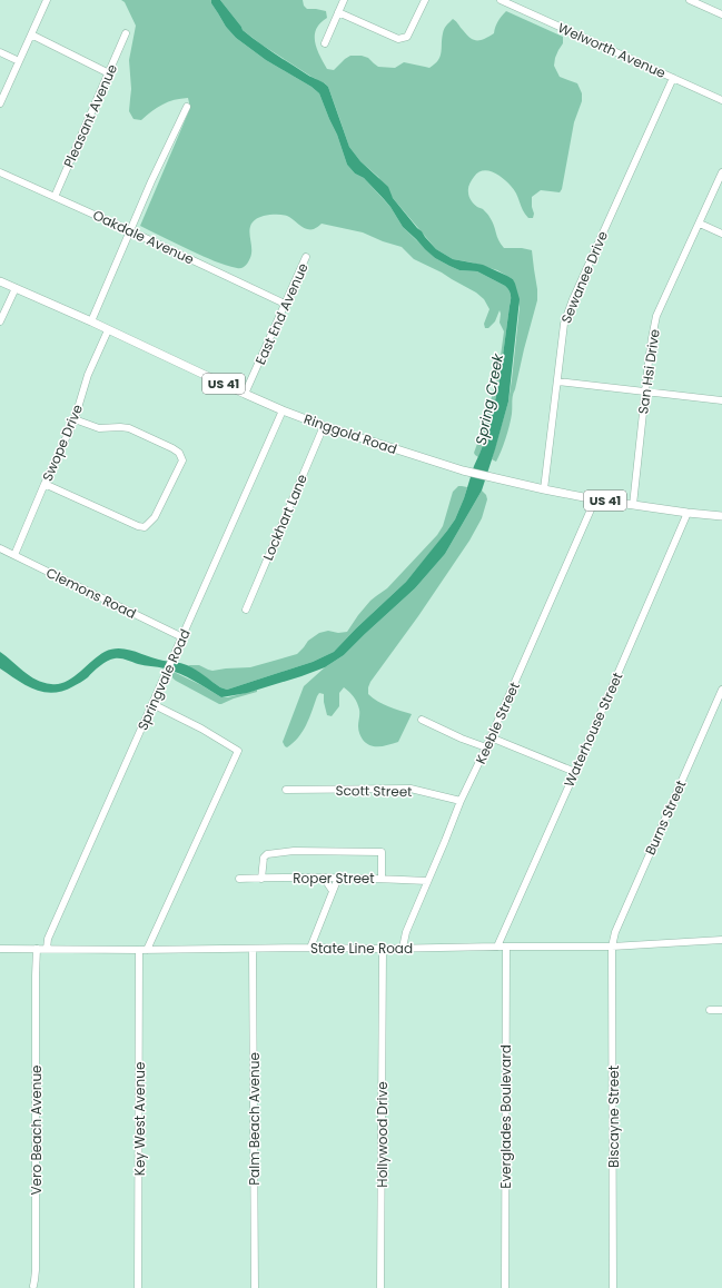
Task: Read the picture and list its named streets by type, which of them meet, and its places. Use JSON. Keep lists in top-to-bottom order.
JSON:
{
  "streets": {
    "main road": ["US 41", "Ringgold Road"],
    "street": [
      "Welworth Avenue",
      "Pleasant Avenue",
      "Oakdale Avenue",
      "Sewanee Drive",
      "East End Avenue",
      "San Hsi Drive",
      "Swope Drive",
      "Lockhart Lane",
      "Clemons Road",
      "Springvale Road",
      "Keeble Street",
      "Waterhouse Street",
      "Scott Street",
      "Burns Street",
      "Roper Street",
      "State Line Road",
      "Everglades Boulevard",
      "Biscayne Street",
      "Key West Avenue",
      "Palm Beach Avenue",
      "Vero Beach Avenue",
      "Hollywood Drive"
    ]
  },
  "crossings": [
    ["Welworth Avenue", "Sewanee Drive"],
    ["Pleasant Avenue", "Oakdale Avenue"],
    ["Oakdale Avenue", "East End Avenue"],
    ["Sewanee Drive", "Ringgold Road"],
    ["East End Avenue", "Ringgold Road"],
    ["San Hsi Drive", "Ringgold Road"],
    ["Ringgold Road", "Swope Drive"],
    ["Ringgold Road", "Lockhart Lane"],
    ["Ringgold Road", "Springvale Road"],
    ["Ringgold Road", "Keeble Street"],
    ["Ringgold Road", "Waterhouse Street"],
    ["Swope Drive", "Clemons Road"],
    ["Clemons Road", "Springvale Road"],
    ["Springvale Road", "State Line Road"],
    ["Keeble Street", "Scott Street"],
    ["Keeble Street", "Roper Street"],
    ["Keeble Street", "State Line Road"],
    ["Waterhouse Street", "State Line Road"],
    ["Burns Street", "State Line Road"],
    ["Burns Street", "Biscayne Street"],
    ["State Line Road", "Everglades Boulevard"],
    ["State Line Road", "Biscayne Street"],
    ["State Line Road", "Key West Avenue"],
    ["State Line Road", "Palm Beach Avenue"],
    ["State Line Road", "Vero Beach Avenue"],
    ["State Line Road", "Hollywood Drive"]
  ],
  "water": ["Spring Creek"]
}
